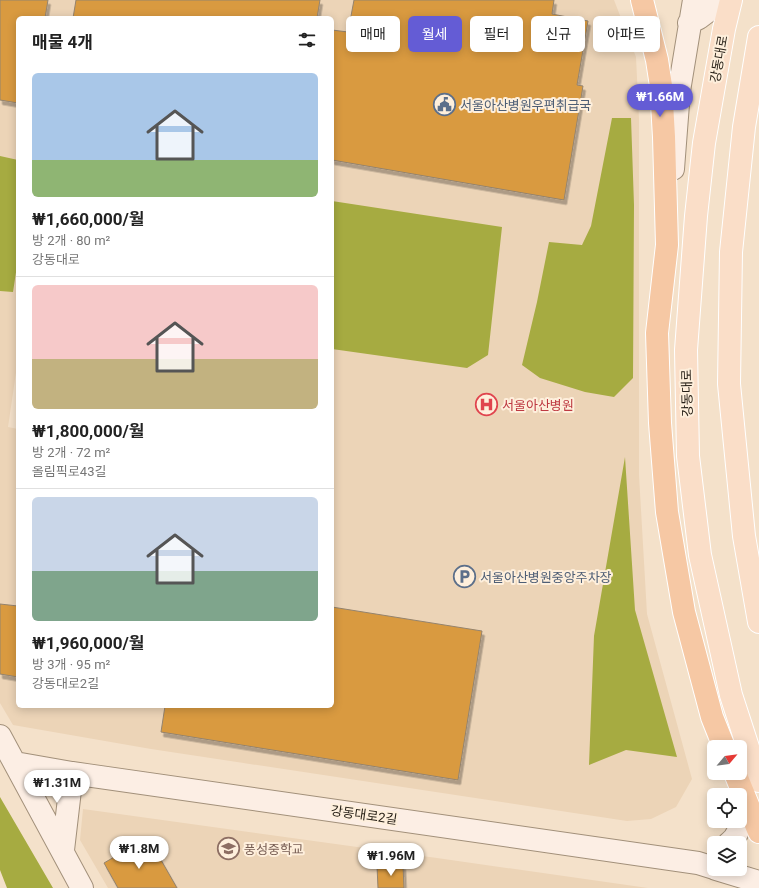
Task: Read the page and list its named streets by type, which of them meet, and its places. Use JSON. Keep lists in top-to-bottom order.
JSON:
{
  "streets": {
    "main road": ["강동대로"],
    "street": ["강동대로2길"]
  },
  "places": {
    "public building": ["서울아산병원우편취급국"],
    "hospital": ["서울아산병원"],
    "parking": ["서울아산병원중앙주차장"],
    "school or university": ["풍성중학교"]
  },
  "north": "top right",
  "page": {
    "chip": [
      "매매",
      "월세",
      "필터",
      "신규",
      "아파트"
    ],
    "heading": "매물 4개",
    "list": [
      {
        "name": "₩1,660,000/월",
        "note": "방 2개 · 80 m² · 강동대로"
      },
      {
        "name": "₩1,800,000/월",
        "note": "방 2개 · 72 m² · 올림픽로43길"
      },
      {
        "name": "₩1,960,000/월",
        "note": "방 3개 · 95 m² · 강동대로2길"
      }
    ],
    "price": [
      "₩1.66M",
      "₩1.31M",
      "₩1.8M",
      "₩1.96M"
    ]
  }
}
